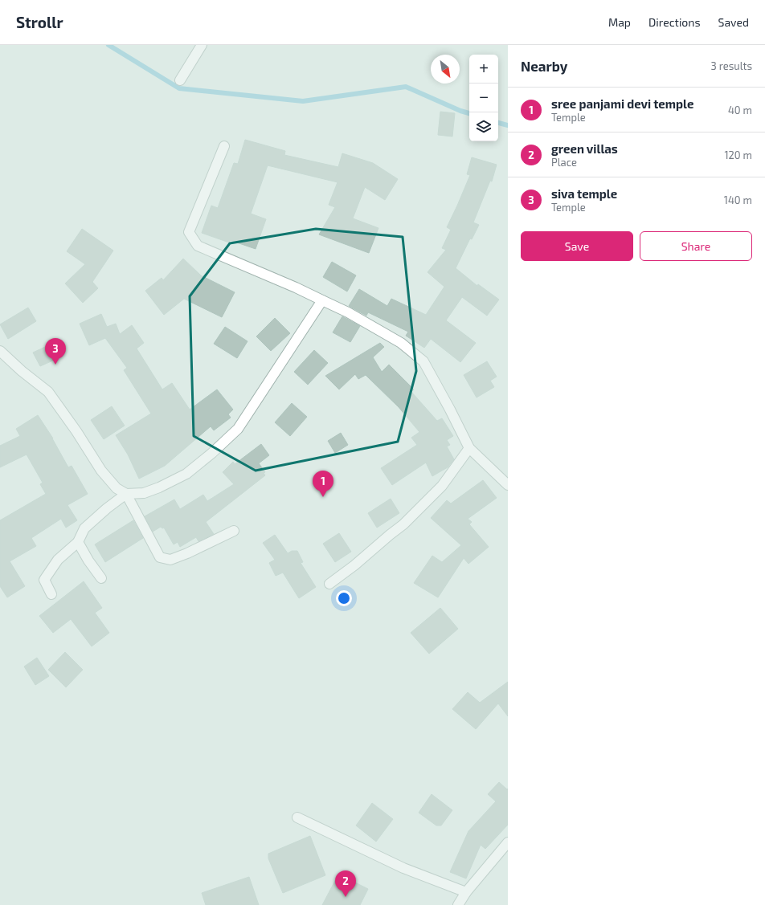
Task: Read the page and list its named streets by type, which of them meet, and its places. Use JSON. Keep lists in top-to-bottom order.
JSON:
{
  "north": "bottom right",
  "page": {
    "header": "Strollr",
    "nav": ["Map", "Directions", "Saved"],
    "heading": ["Nearby", "3 results"],
    "map_buttons": ["+", "−"],
    "list": [
      {
        "mark": "1",
        "name": "sree panjami devi temple",
        "note": "Temple",
        "value": "40 m"
      },
      {
        "mark": "2",
        "name": "green villas",
        "note": "Place",
        "value": "120 m"
      },
      {
        "mark": "3",
        "name": "siva temple",
        "note": "Temple",
        "value": "140 m"
      }
    ],
    "buttons": ["Save", "Share"],
    "pins": ["3", "1", "2"]
  }
}
